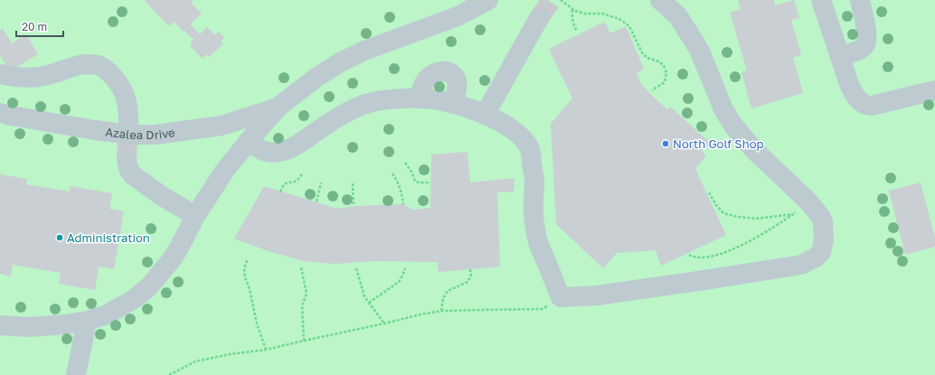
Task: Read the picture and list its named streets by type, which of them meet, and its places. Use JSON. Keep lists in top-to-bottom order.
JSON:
{
  "streets": {
    "lane": ["Azalea Drive"]
  },
  "places": ["North Golf Shop", "Administration"],
  "scale_bar": "20 m"
}
